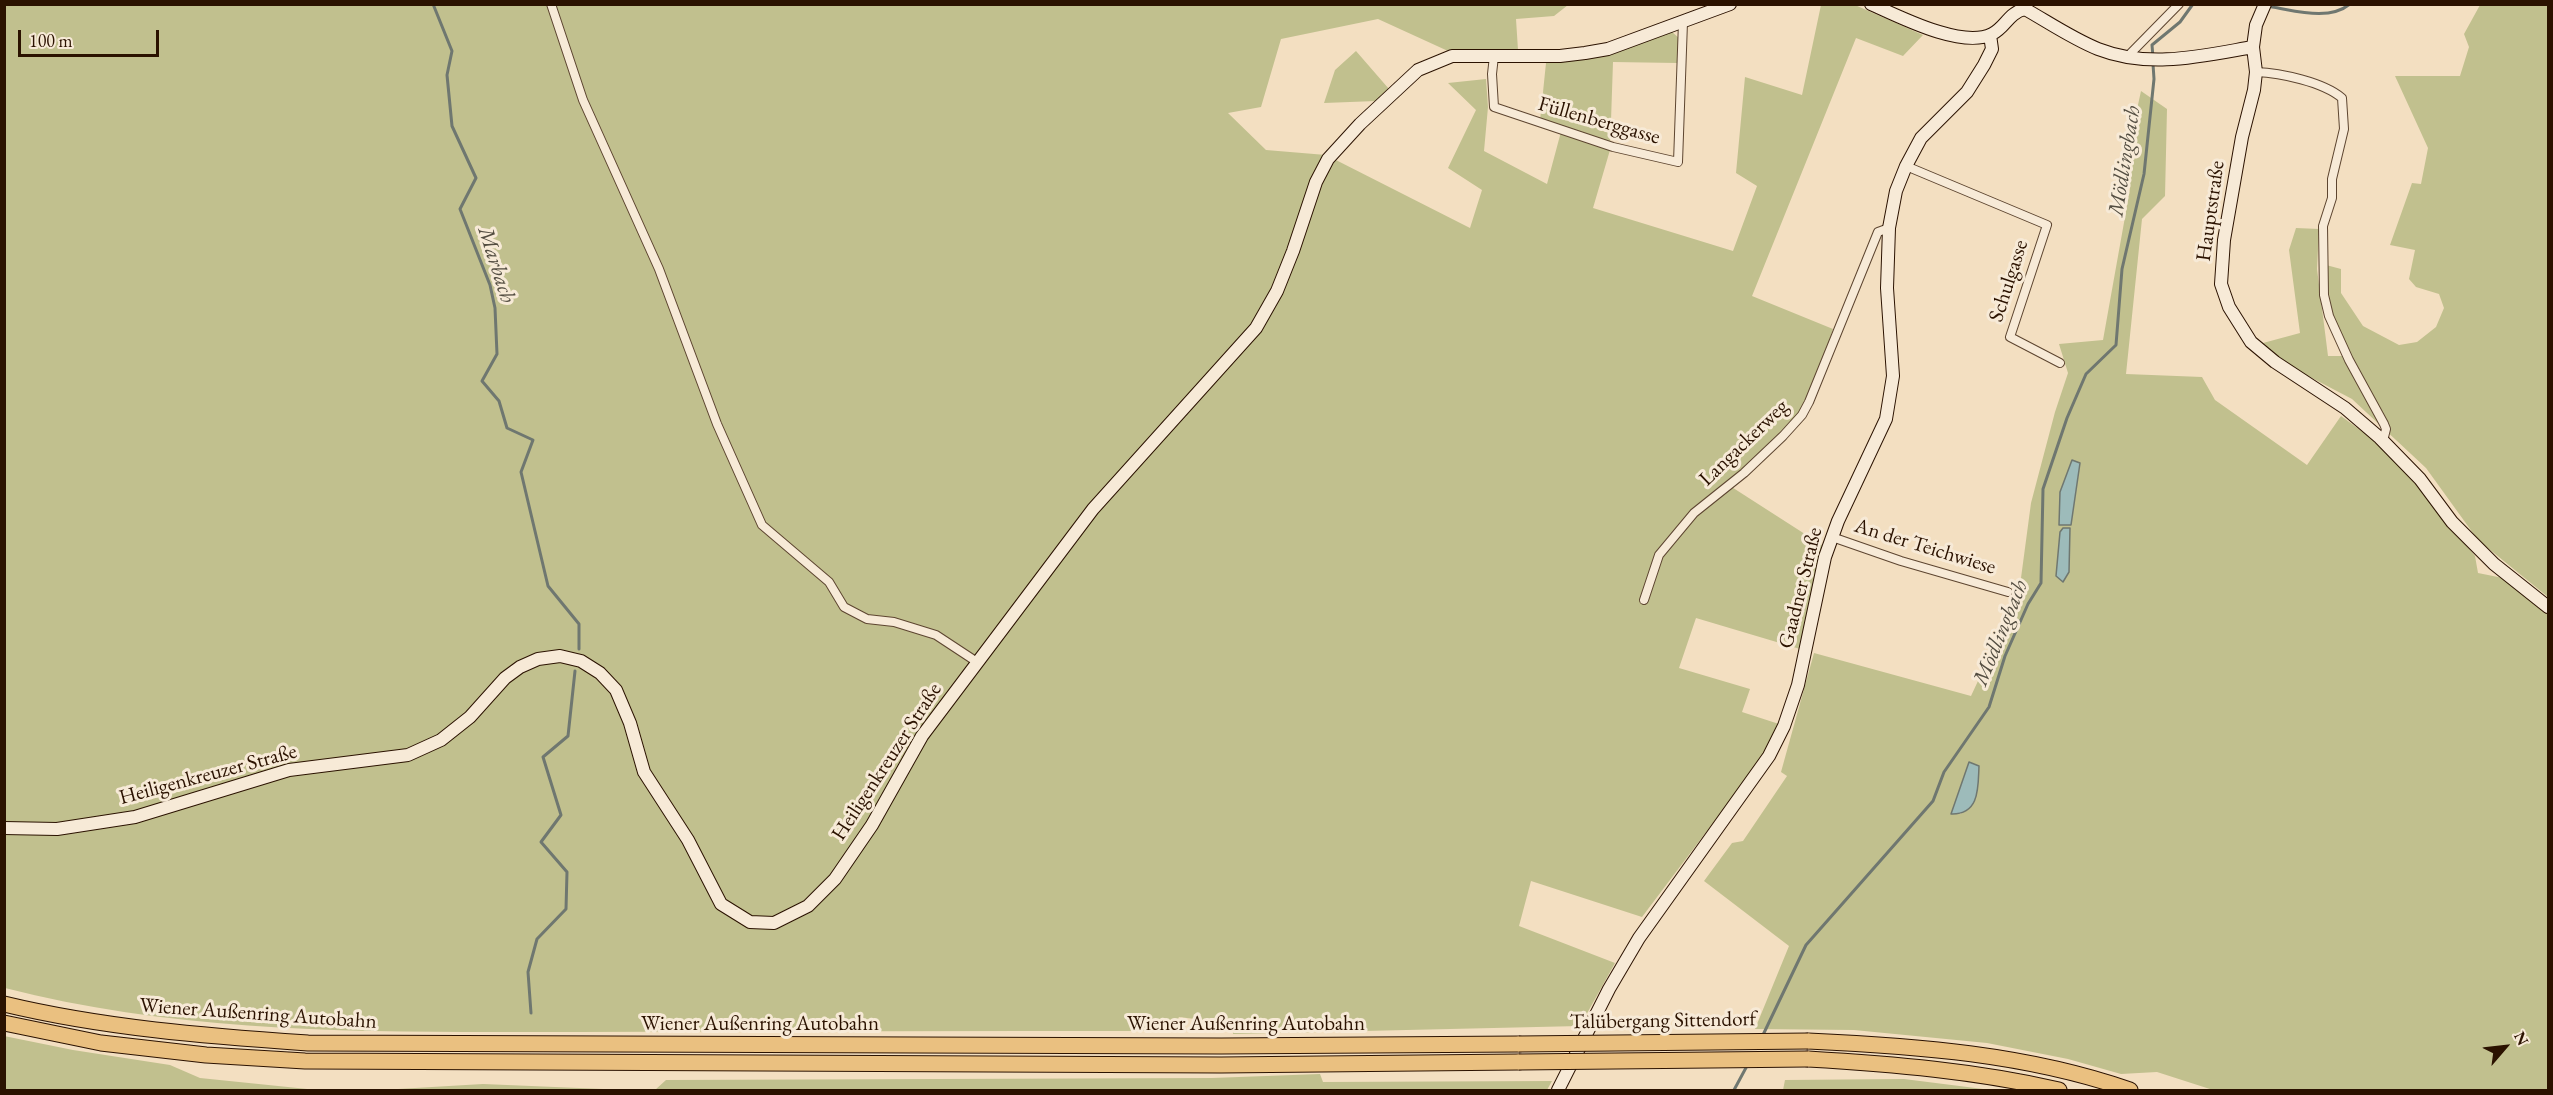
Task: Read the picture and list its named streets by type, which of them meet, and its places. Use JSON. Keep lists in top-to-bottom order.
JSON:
{
  "streets": {
    "highway": ["Wiener Außenring Autobahn", "Talübergang Sittendorf"],
    "main road": ["Hauptstraße", "Gaadner Straße", "Heiligenkreuzer Straße"],
    "street": [
      "Füllenberggasse",
      "Schulgasse",
      "Langackerweg",
      "An der Teichwiese"
    ]
  },
  "crossings": [
    ["Füllenberggasse", "Heiligenkreuzer Straße"],
    ["Schulgasse", "Gaadner Straße"],
    ["Langackerweg", "Gaadner Straße"],
    ["An der Teichwiese", "Gaadner Straße"],
    ["Wiener Außenring Autobahn", "Talübergang Sittendorf"]
  ],
  "water": ["Mödlingbach", "Marbach"],
  "scale_bar": "100 m",
  "north": "top right"
}
